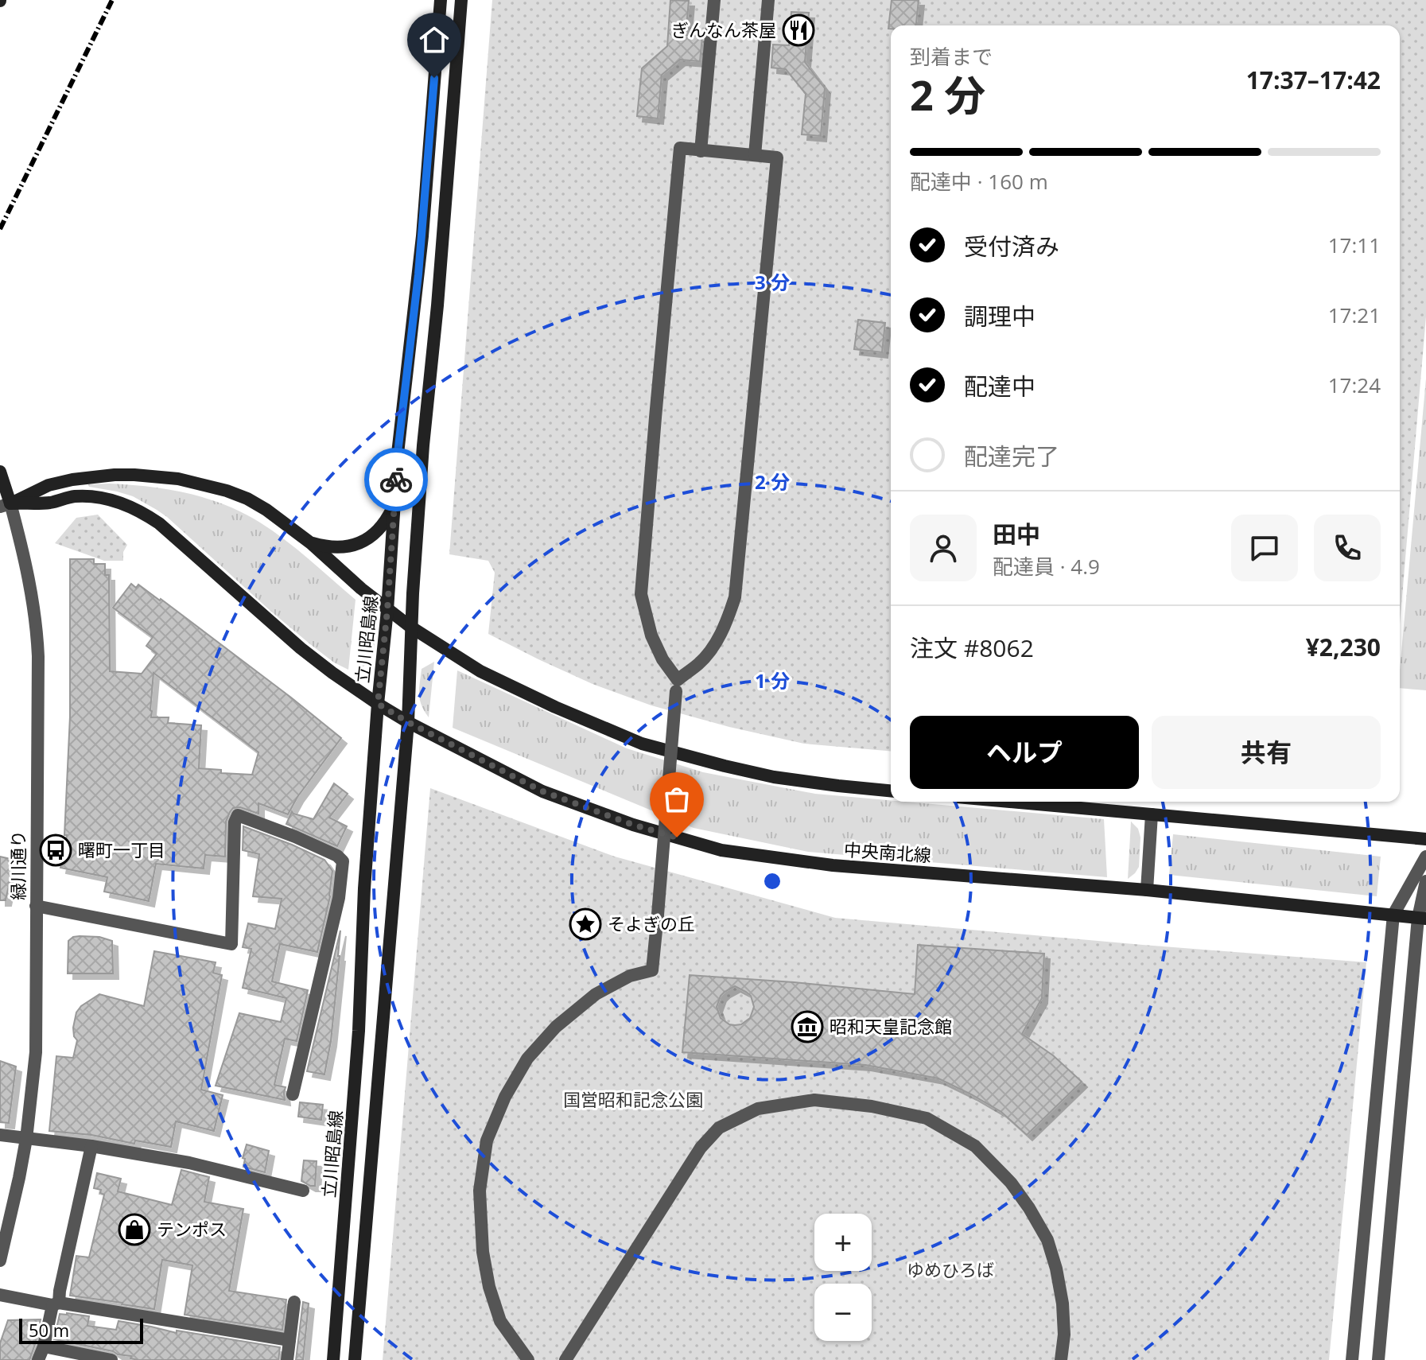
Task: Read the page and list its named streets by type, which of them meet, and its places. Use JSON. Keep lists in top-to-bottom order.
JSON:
{
  "streets": {
    "main road": ["立川昭島線", "中央南北線", "緑川通り"]
  },
  "crossings": [
    ["立川昭島線", "中央南北線"],
    ["中央南北線", "緑川通り"]
  ],
  "parks": ["国営昭和記念公園", "ゆめひろば"],
  "places": {
    "restaurant": ["ぎんなん茶屋"],
    "bus stop": ["曙町一丁目"],
    "place": ["そよぎの丘"],
    "museum": ["昭和天皇記念館"],
    "shop": ["テンポス"]
  },
  "scale_bar": "50 m",
  "page": {
    "heading": ["2 分", "到着まで", "17:37–17:42"],
    "panel": [
      "田中",
      "配達員 · 4.9",
      "注文 #8062",
      "¥2,230"
    ],
    "bar": "配達中 · 160 m",
    "list": [
      ["受付済み", "17:11"],
      ["調理中", "17:21"],
      ["配達中", "17:24"],
      "配達完了"
    ],
    "buttons": ["ヘルプ", "共有"],
    "map_buttons": ["+", "−"],
    "scale": "50 m"
  },
  "rings": ["3 分", "2 分", "1 分"]
}
